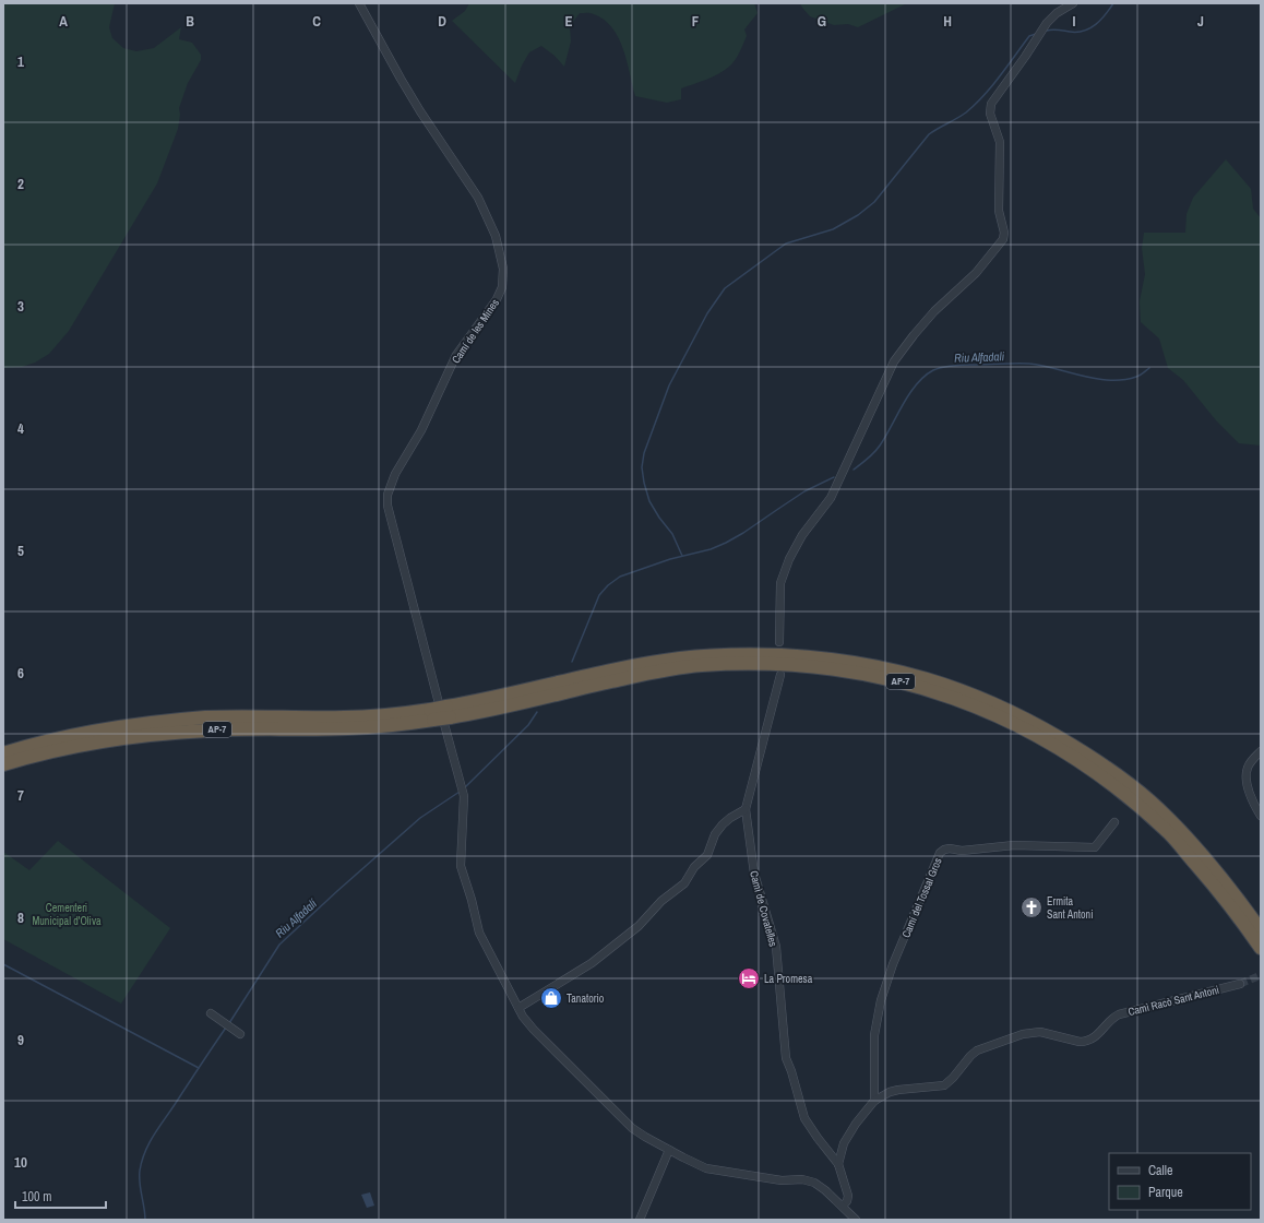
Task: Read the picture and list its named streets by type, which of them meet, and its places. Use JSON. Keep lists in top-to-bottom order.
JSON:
{
  "streets": {
    "highway": ["AP-7"],
    "street": [
      "Camí de les Mines",
      "Camí del Tossal Gros",
      "Camì de Covatelles",
      "Camì Racò Sant Antoni"
    ]
  },
  "crossings": [
    ["Camí de les Mines", "AP-7"],
    ["Camí del Tossal Gros", "Camì Racò Sant Antoni"]
  ],
  "water": ["Riu Alfadali", "Riu Alfadalí"],
  "parks": ["Cementeri Municipal d'Oliva"],
  "places": {
    "church": ["Ermita Sant Antoni"],
    "hotel": ["La Promesa"],
    "shop": ["Tanatorio"]
  },
  "legend": ["Calle", "Parque"],
  "scale_bar": "100 m",
  "grid": {
    "columns": [
      "A",
      "B",
      "C",
      "D",
      "E",
      "F",
      "G",
      "H",
      "I",
      "J"
    ],
    "rows": [
      "1",
      "2",
      "3",
      "4",
      "5",
      "6",
      "7",
      "8",
      "9",
      "10"
    ]
  }
}
